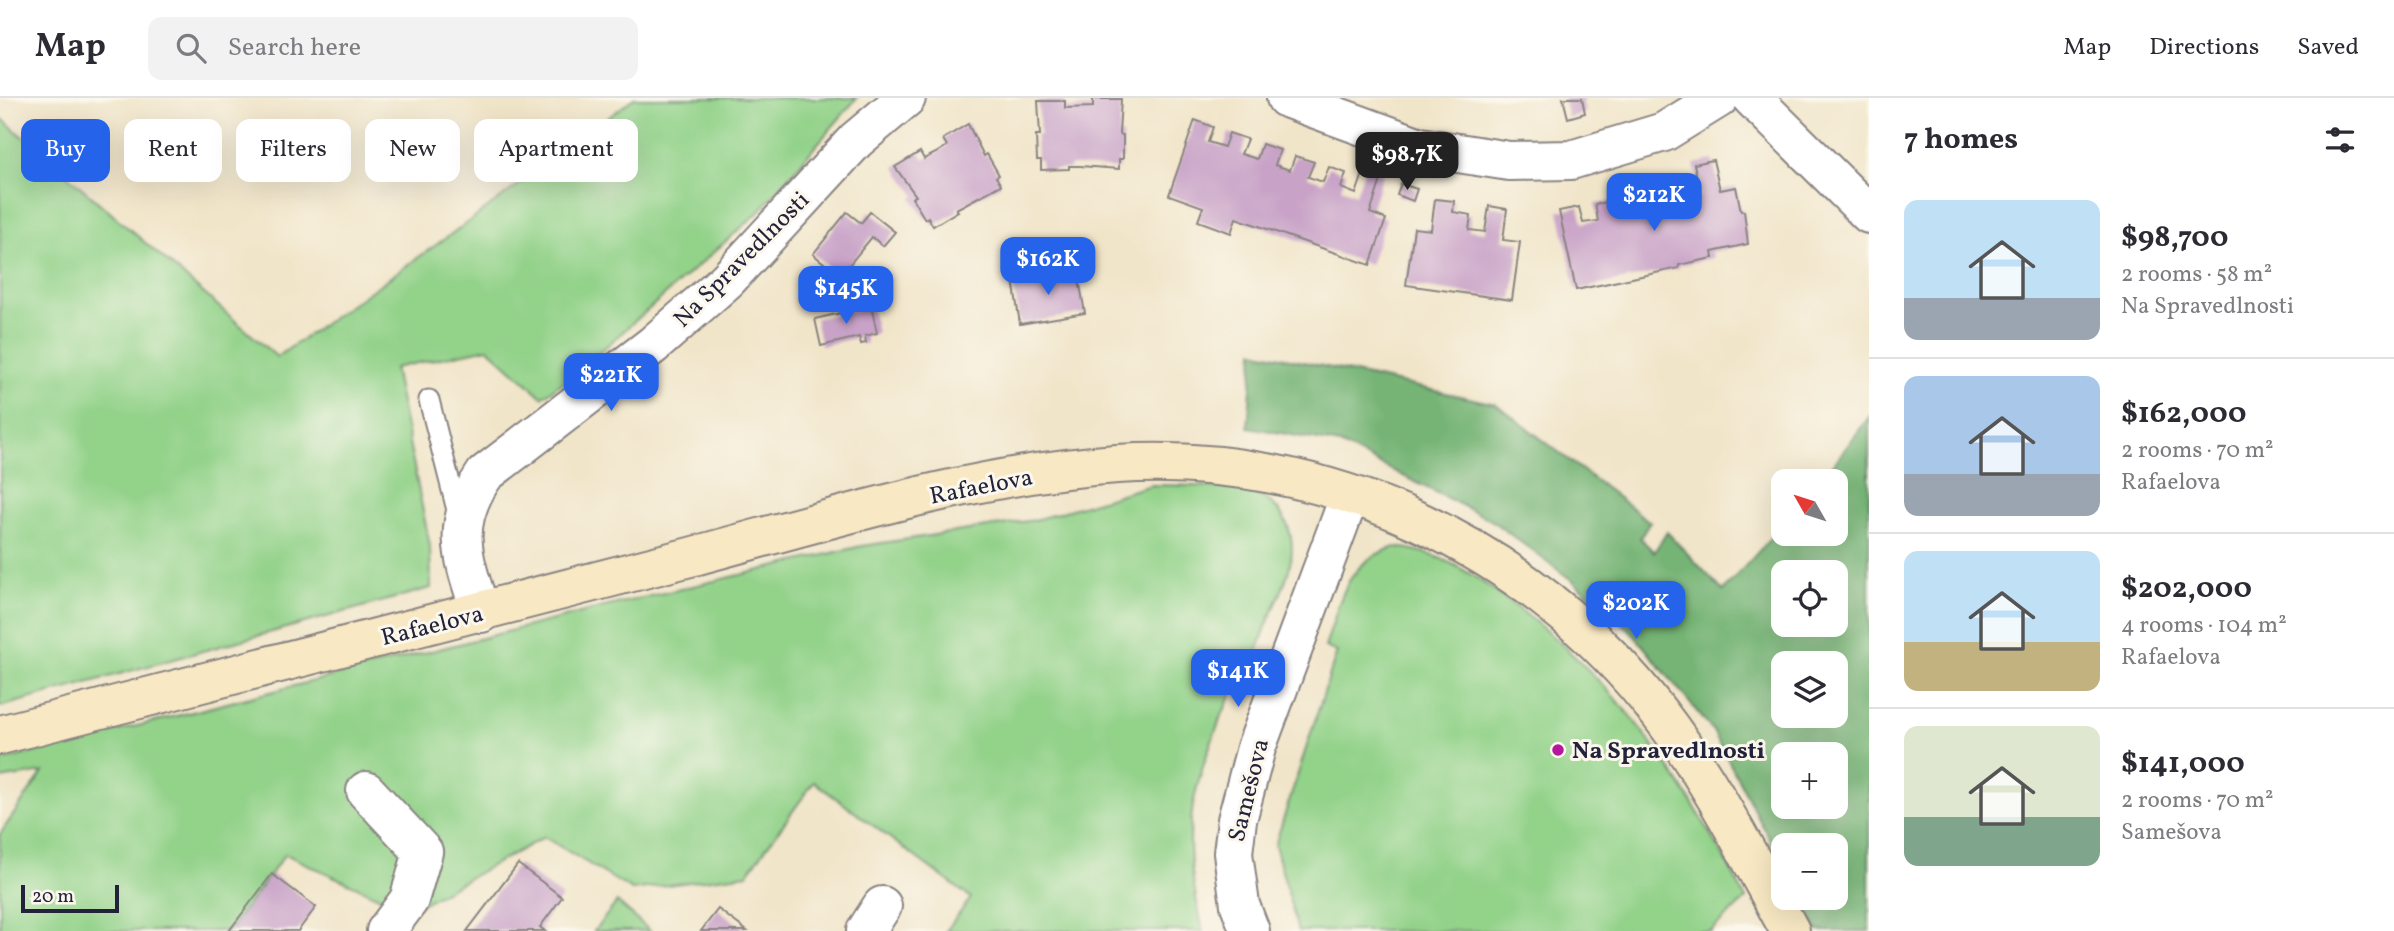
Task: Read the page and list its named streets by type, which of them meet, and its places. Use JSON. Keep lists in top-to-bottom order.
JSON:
{
  "streets": {
    "main road": ["Rafaelova"],
    "street": ["Na Spravedlnosti", "Samešova"]
  },
  "crossings": [
    ["Na Spravedlnosti", "Rafaelova"],
    ["Rafaelova", "Samešova"]
  ],
  "places": ["Na Spravedlnosti"],
  "scale_bar": "20 m",
  "north": "top left",
  "page": {
    "header": "Map",
    "search": "Search here",
    "nav": ["Map", "Directions", "Saved"],
    "heading": "7 homes",
    "chip": [
      "Buy",
      "Rent",
      "Filters",
      "New",
      "Apartment"
    ],
    "price": [
      "$98.7K",
      "$212K",
      "$162K",
      "$145K",
      "$221K",
      "$202K",
      "$141K"
    ],
    "list": [
      {
        "name": "$98,700",
        "note": "2 rooms · 58 m² · Na Spravedlnosti"
      },
      {
        "name": "$162,000",
        "note": "2 rooms · 70 m² · Rafaelova"
      },
      {
        "name": "$202,000",
        "note": "4 rooms · 104 m² · Rafaelova"
      },
      {
        "name": "$141,000",
        "note": "2 rooms · 70 m² · Samešova"
      }
    ],
    "map_buttons": ["+", "−"],
    "scale": "20 m"
  }
}
